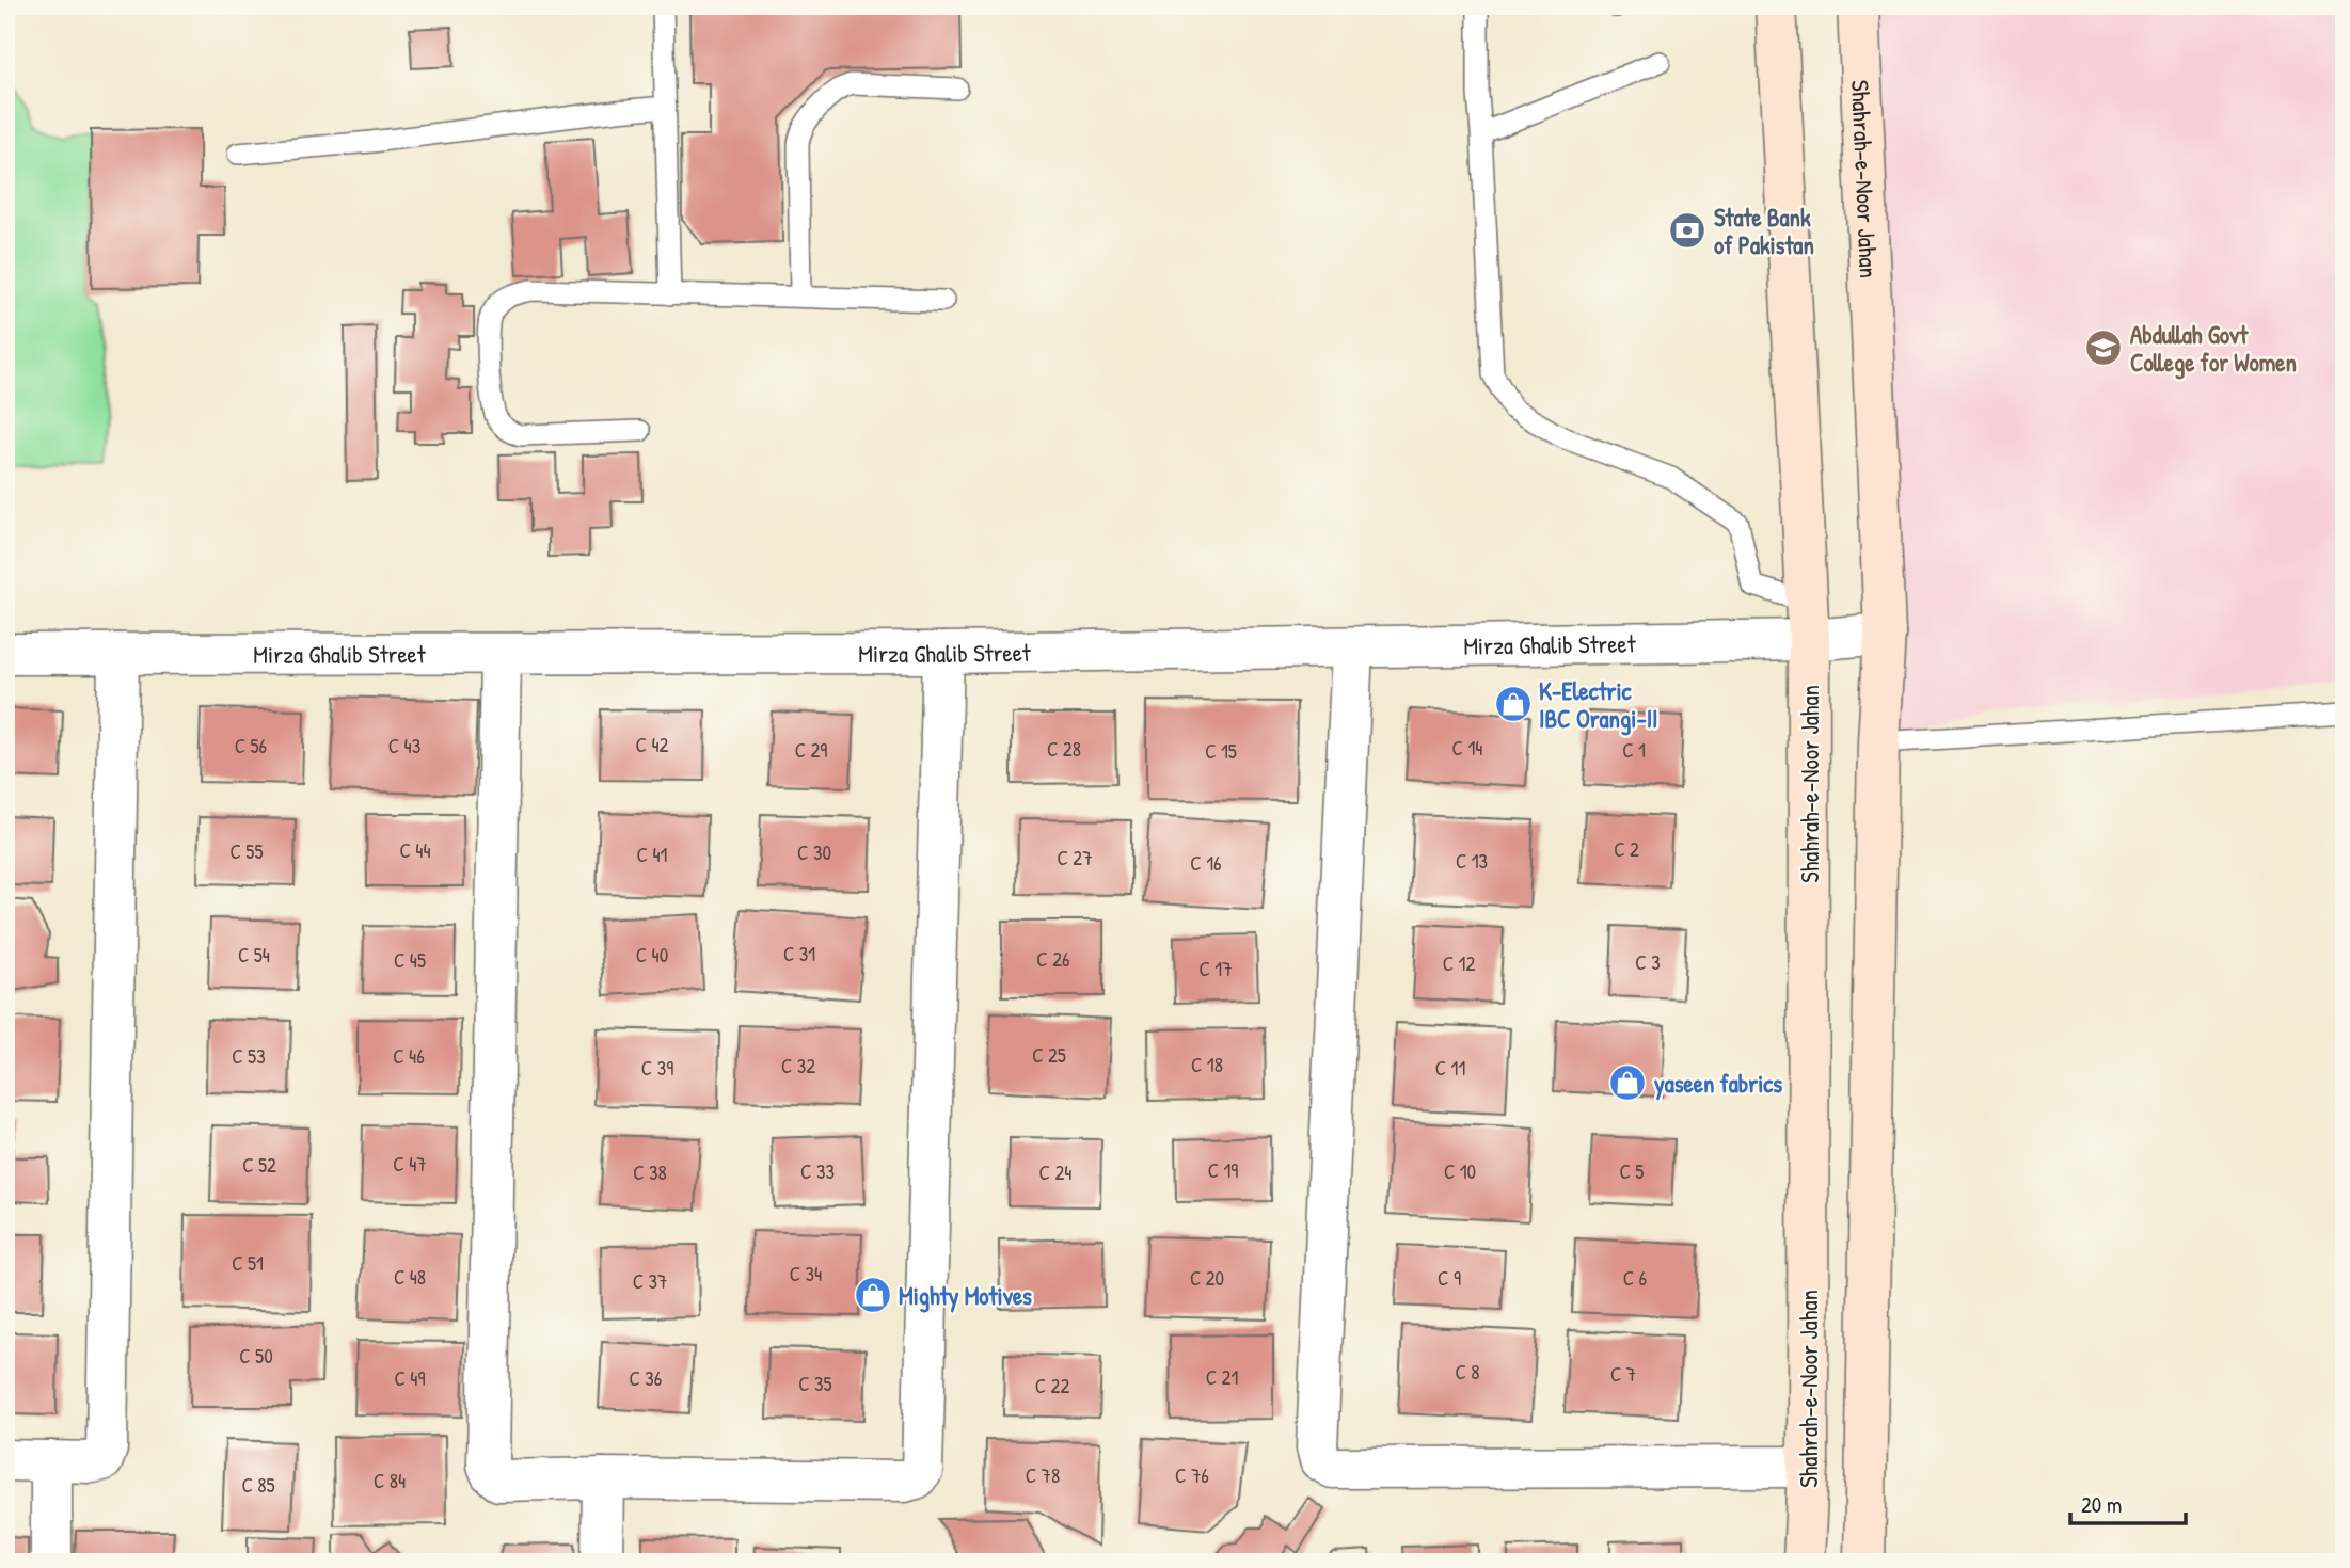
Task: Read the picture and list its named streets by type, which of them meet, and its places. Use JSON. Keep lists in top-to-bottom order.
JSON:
{
  "streets": {
    "main road": ["Shahrah-e-Noor Jahan"],
    "street": ["Mirza Ghalib Street"]
  },
  "crossings": [
    ["Shahrah-e-Noor Jahan", "Mirza Ghalib Street"]
  ],
  "places": {
    "bank": ["State Bank of Pakistan"],
    "school or university": ["Abdullah Govt College for Women"],
    "shop": ["K-Electric IBC Orangi-II", "yaseen fabrics", "Mighty Motives"]
  },
  "house_numbers": [
    "C 42",
    "C 56",
    "C 43",
    "C 14",
    "C 28",
    "C 29",
    "C 1",
    "C 15",
    "C 2",
    "C 44",
    "C 55",
    "C 30",
    "C 41",
    "C 27",
    "C 13",
    "C 16",
    "C 31",
    "C 54",
    "C 40",
    "C 26",
    "C 45",
    "C 3",
    "C 12",
    "C 17",
    "C 25",
    "C 53",
    "C 46",
    "C 18",
    "C 32",
    "C 39",
    "C 11",
    "C 47",
    "C 52",
    "C 19",
    "C 33",
    "C 10",
    "C 5",
    "C 38",
    "C 24",
    "C 51",
    "C 34",
    "C 48",
    "C 20",
    "C 9",
    "C 6",
    "C 37",
    "C 50",
    "C 8",
    "C 7",
    "C 21",
    "C 49",
    "C 36",
    "C 35",
    "C 22",
    "C 78",
    "C 76",
    "C 84",
    "C 85"
  ],
  "scale_bar": "20 m"
}
